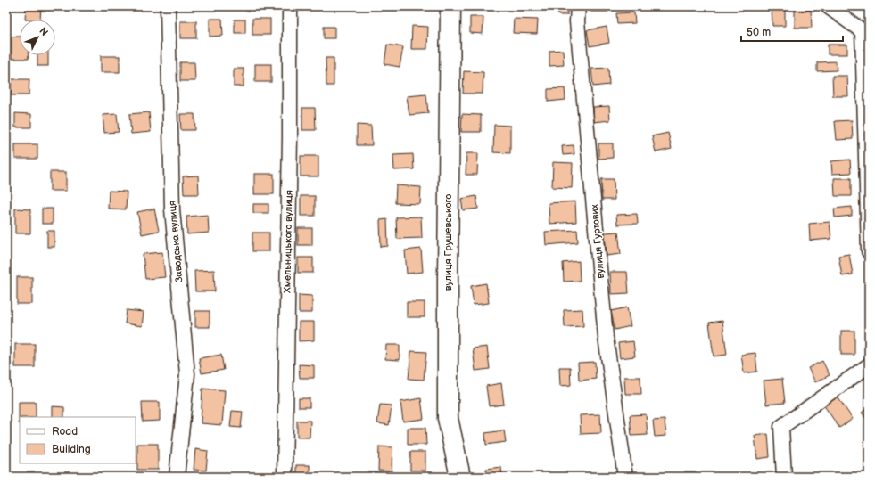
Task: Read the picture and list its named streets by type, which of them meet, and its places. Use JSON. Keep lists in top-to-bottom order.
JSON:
{
  "streets": {
    "street": [
      "Заводська вулиця",
      "Хмельницького вулиця",
      "вулиця Гуртових",
      "вулиця Грушевського"
    ]
  },
  "legend": ["Road", "Building"],
  "scale_bar": "50 m",
  "north": "top right"
}
